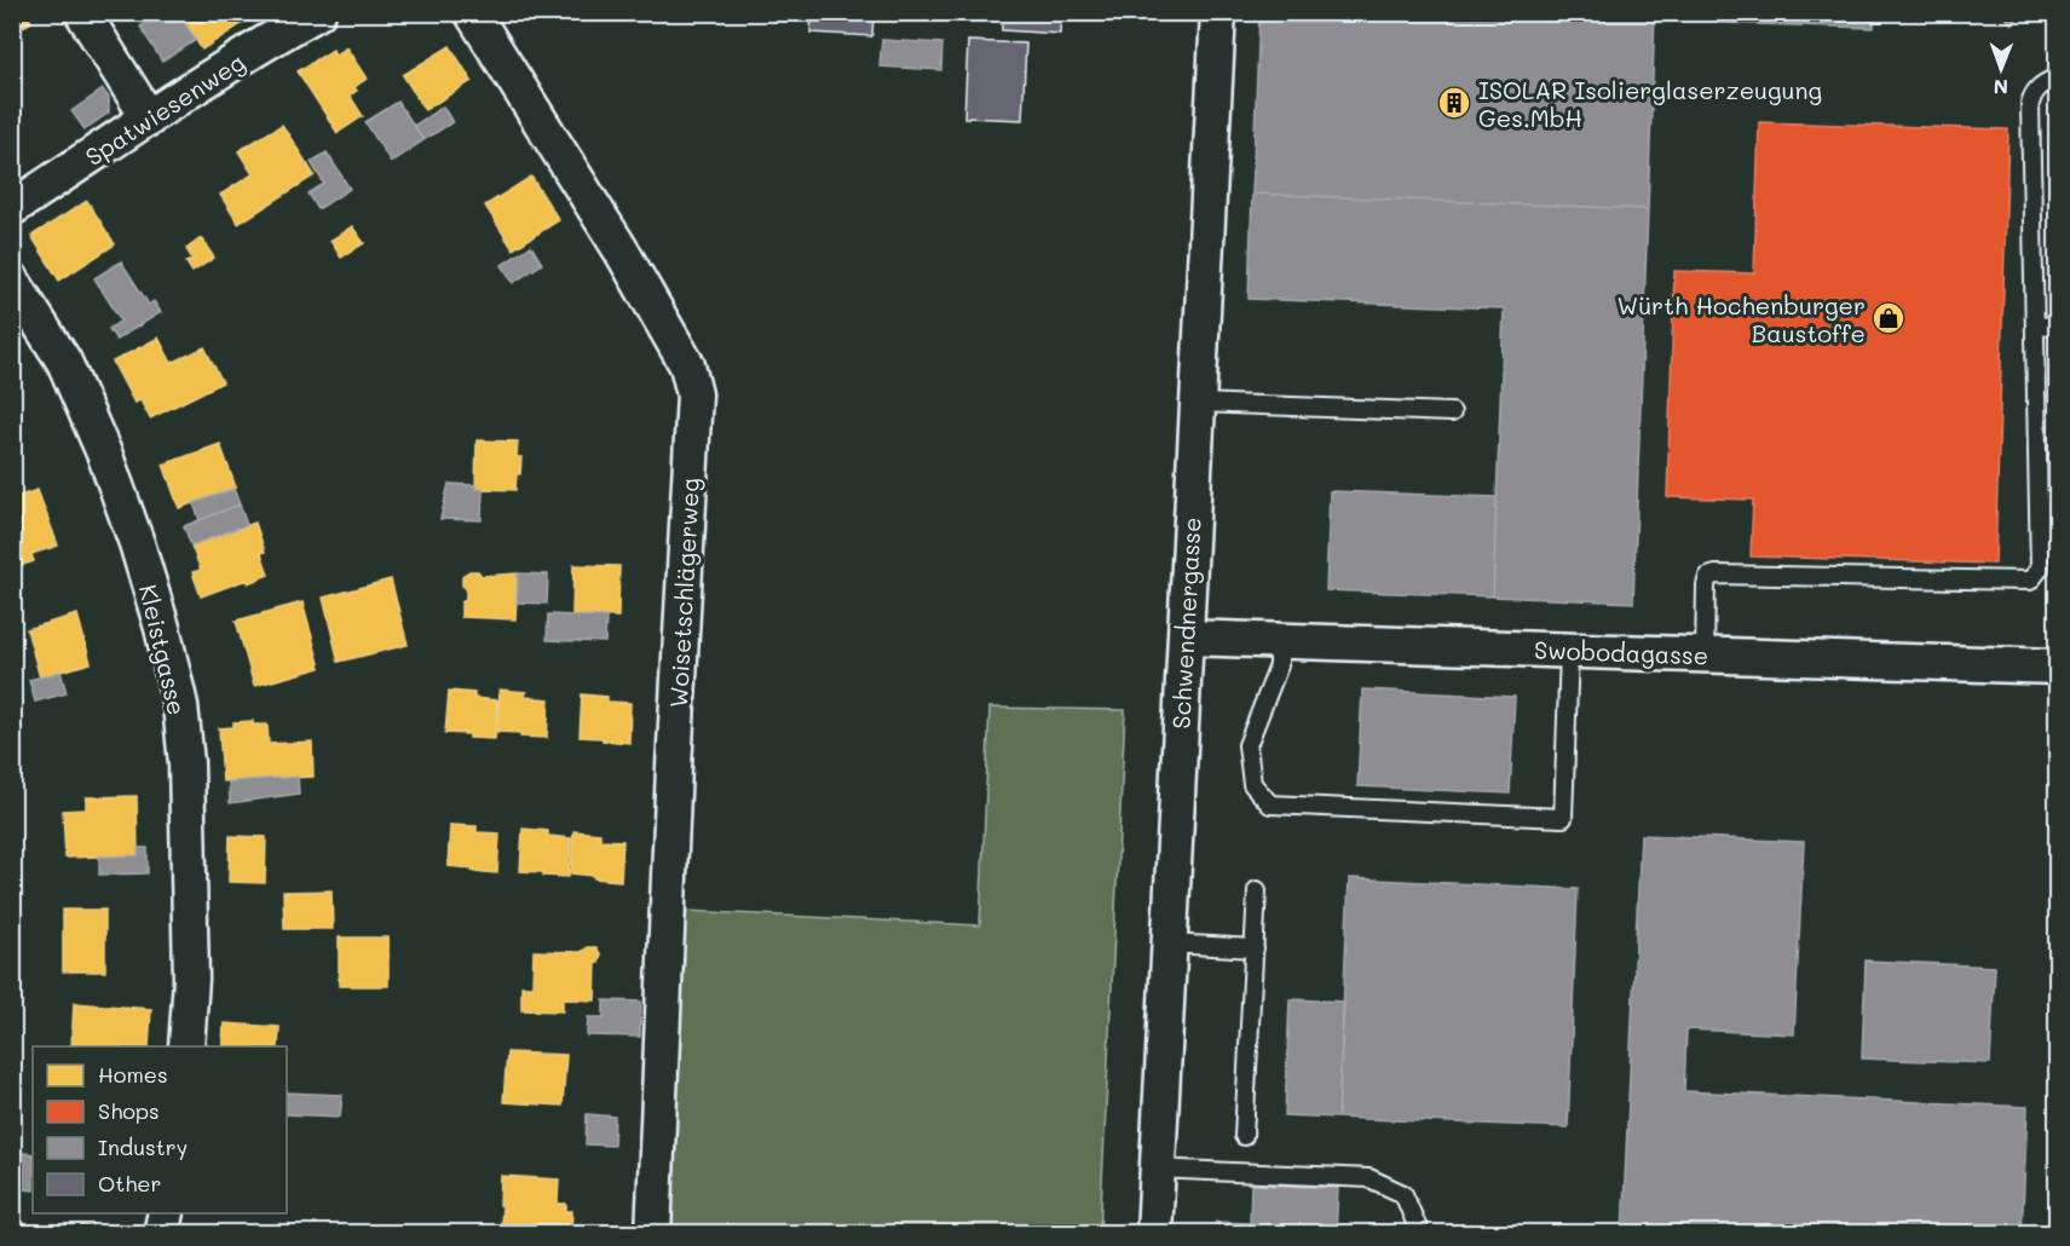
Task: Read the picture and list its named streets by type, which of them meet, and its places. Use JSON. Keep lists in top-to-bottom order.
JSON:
{
  "streets": {
    "street": [
      "Spatwiesenweg",
      "Woisetschlägerweg",
      "Schwendnergasse",
      "Kleistgasse",
      "Swobodagasse"
    ]
  },
  "crossings": [
    ["Schwendnergasse", "Swobodagasse"]
  ],
  "places": {
    "building": ["ISOLAR Isolierglaserzeugung Ges.MbH"],
    "shop": ["Würth Hochenburger Baustoffe"]
  },
  "legend": [
    "Homes",
    "Shops",
    "Industry",
    "Other"
  ],
  "north": "bottom"
}
